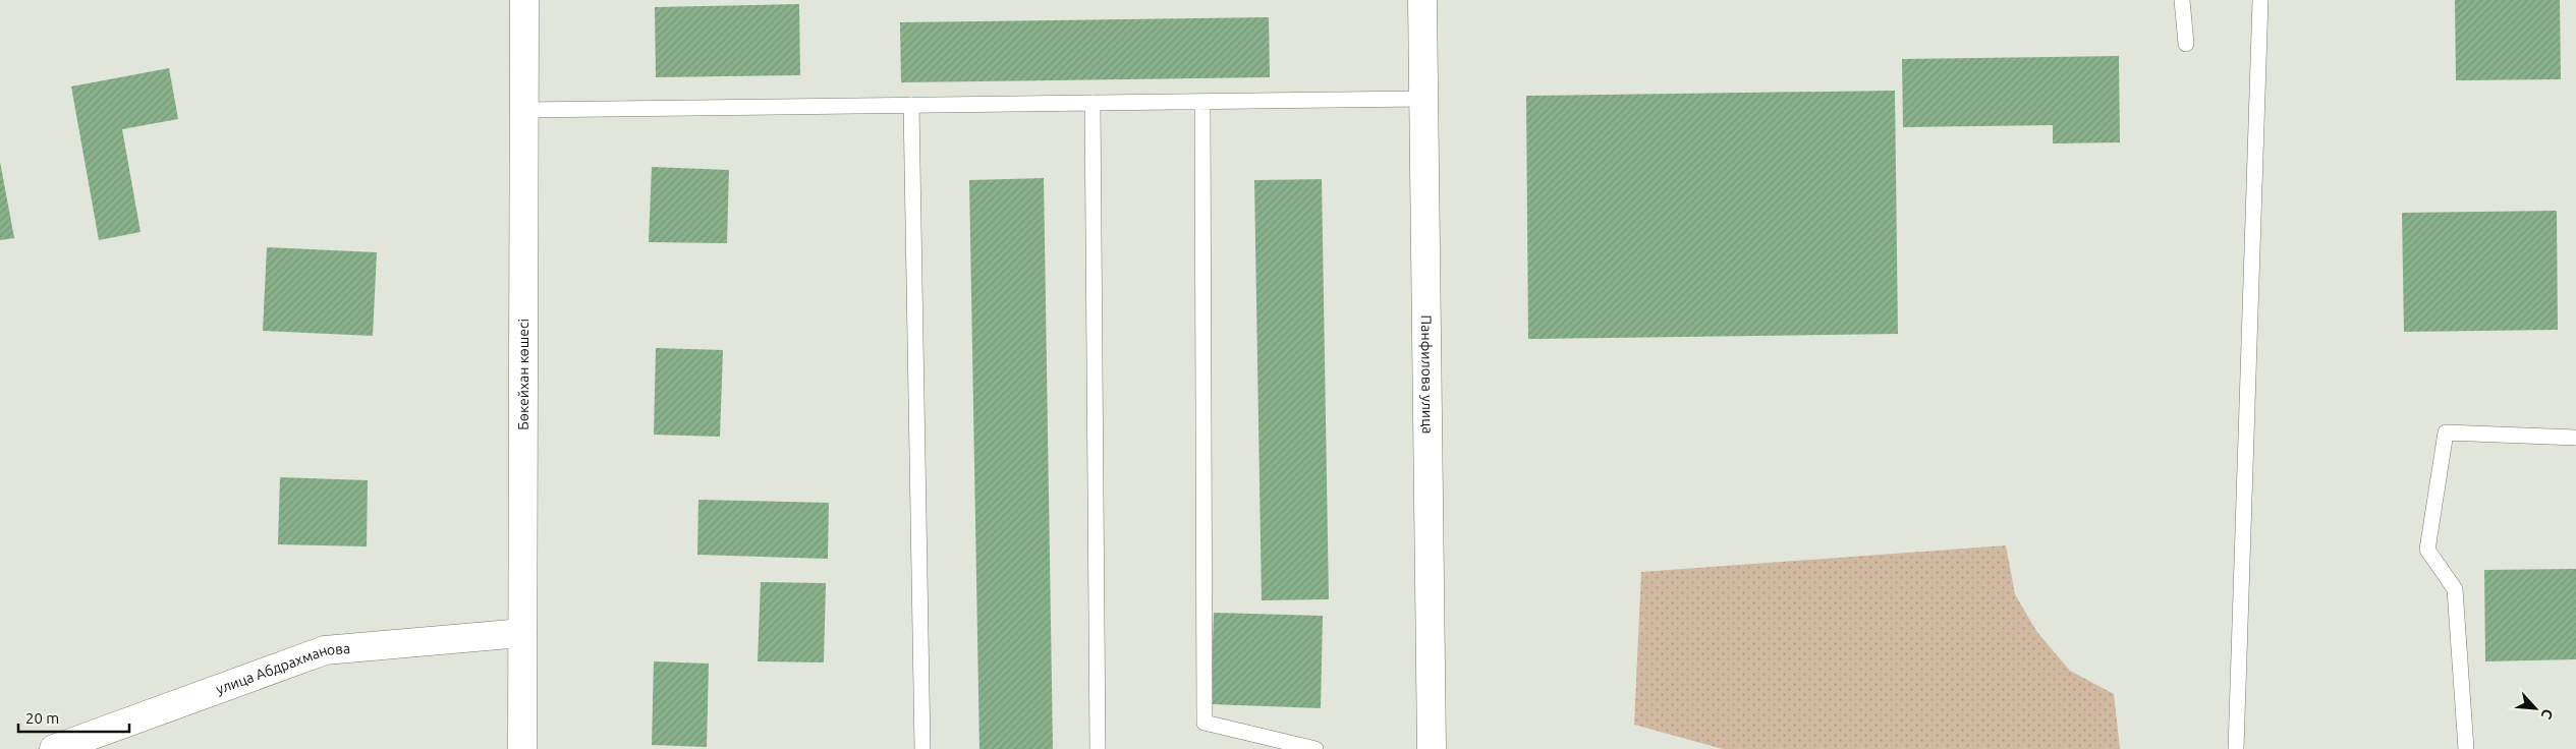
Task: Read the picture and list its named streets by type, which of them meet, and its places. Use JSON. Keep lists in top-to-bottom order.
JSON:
{
  "streets": {
    "street": ["Бөкейхан көшесі", "Панфилова улица", "улица Абдрахманова"]
  },
  "crossings": [
    ["Бөкейхан көшесі", "улица Абдрахманова"]
  ],
  "scale_bar": "20 m",
  "north": "bottom right"
}
